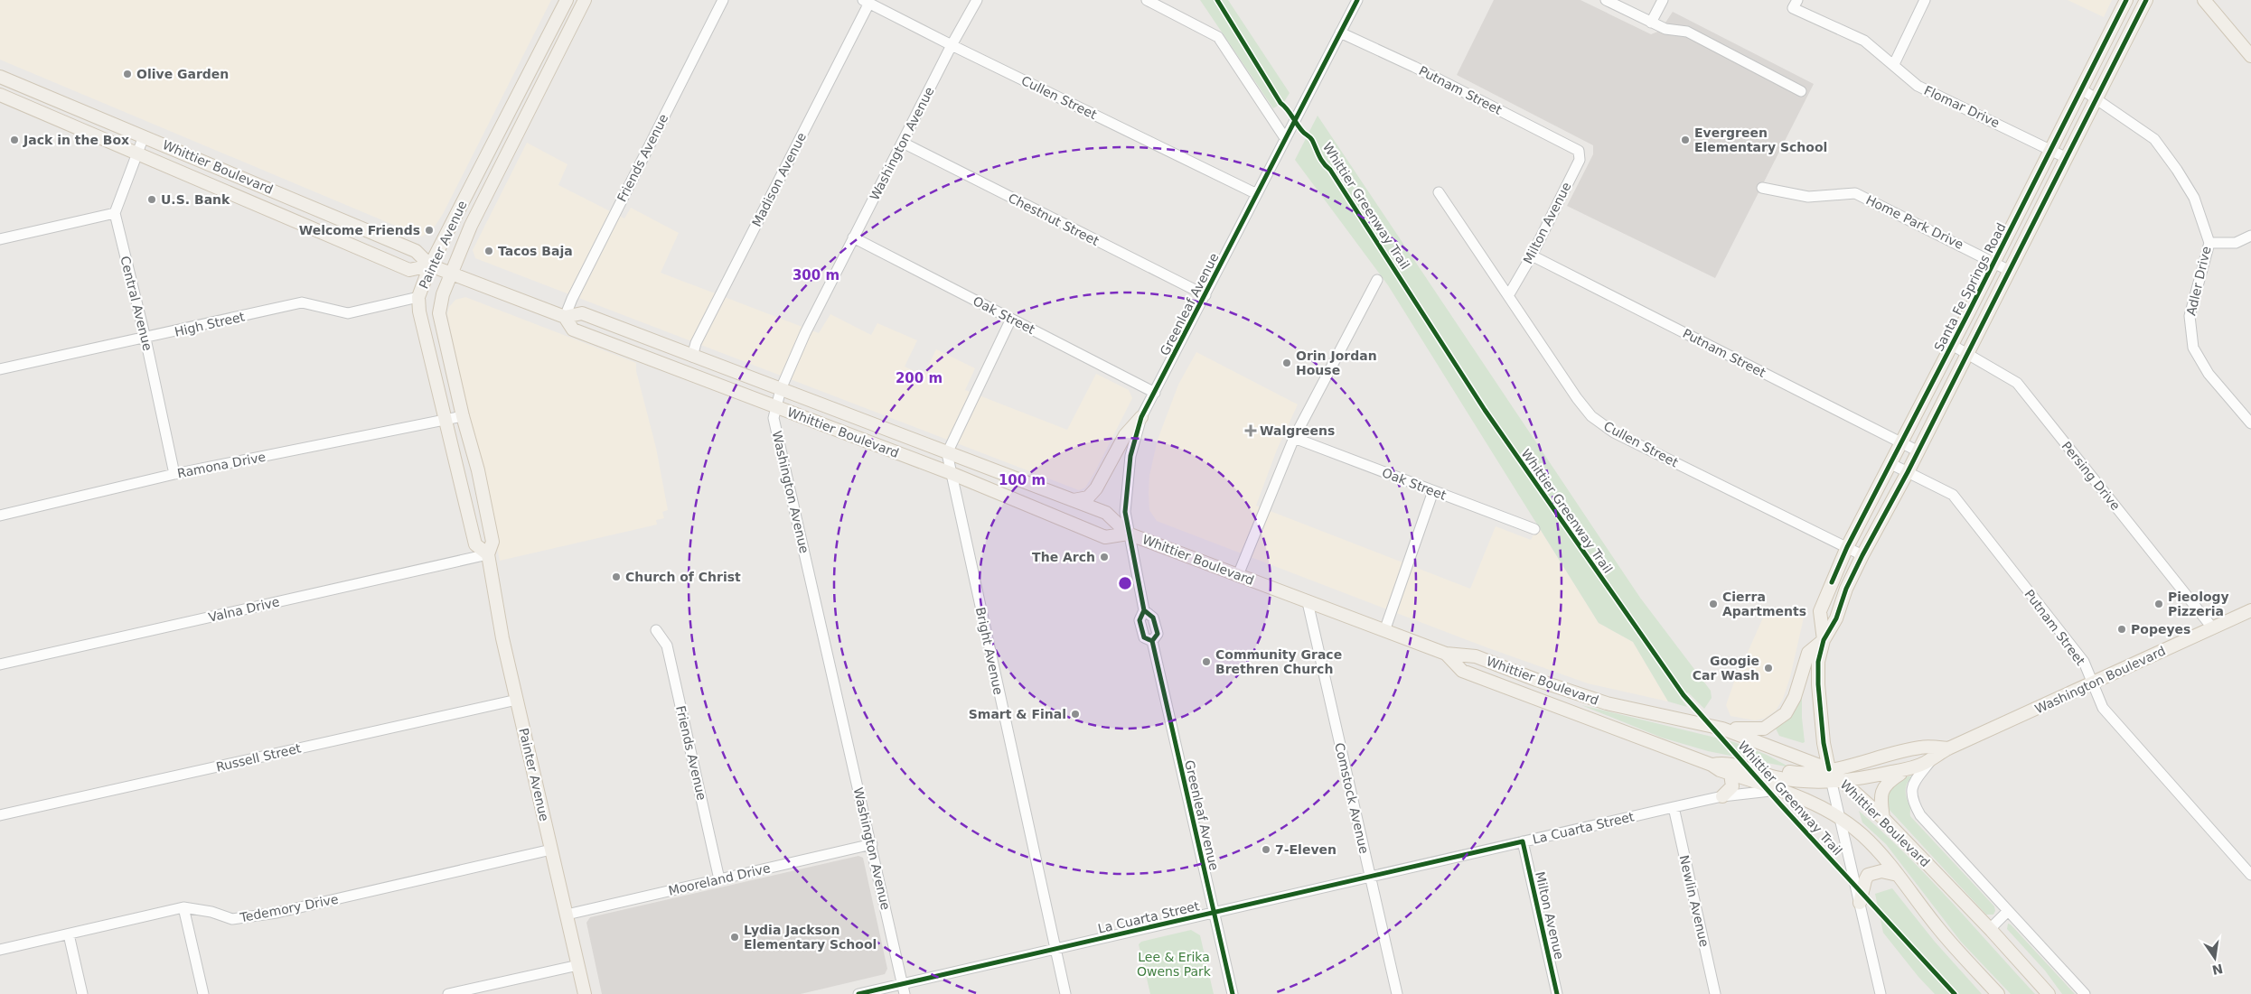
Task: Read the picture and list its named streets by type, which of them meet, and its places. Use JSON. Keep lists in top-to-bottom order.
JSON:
{
  "streets": {
    "main road": [
      "Whittier Boulevard",
      "Painter Avenue",
      "Santa Fe Springs Road",
      "Washington Boulevard"
    ],
    "street": [
      "Putnam Street",
      "Cullen Street",
      "Flomar Drive",
      "Washington Avenue",
      "Friends Avenue",
      "Madison Avenue",
      "Chestnut Street",
      "Home Park Drive",
      "Milton Avenue",
      "Adler Drive",
      "Central Avenue",
      "Greenleaf Avenue",
      "Oak Street",
      "High Street",
      "Ramona Drive",
      "Persing Drive",
      "Valna Drive",
      "Bright Avenue",
      "Russell Street",
      "Comstock Avenue",
      "La Cuarta Street",
      "Mooreland Drive",
      "Newlin Avenue",
      "Tedemory Drive"
    ],
    "cycle path": ["Whittier Greenway Trail"]
  },
  "crossings": [
    ["Putnam Street", "Milton Avenue"],
    ["Putnam Street", "Santa Fe Springs Road"],
    ["Putnam Street", "Greenleaf Avenue"],
    ["Putnam Street", "Washington Boulevard"],
    ["Cullen Street", "Washington Avenue"],
    ["Cullen Street", "Madison Avenue"],
    ["Cullen Street", "Milton Avenue"],
    ["Cullen Street", "Santa Fe Springs Road"],
    ["Cullen Street", "Greenleaf Avenue"],
    ["Flomar Drive", "Santa Fe Springs Road"],
    ["Washington Avenue", "Whittier Boulevard"],
    ["Washington Avenue", "Chestnut Street"],
    ["Washington Avenue", "Oak Street"],
    ["Washington Avenue", "La Cuarta Street"],
    ["Washington Avenue", "Mooreland Drive"],
    ["Friends Avenue", "Whittier Boulevard"],
    ["Friends Avenue", "Mooreland Drive"],
    ["Whittier Boulevard", "Madison Avenue"],
    ["Whittier Boulevard", "Painter Avenue"],
    ["Whittier Boulevard", "Santa Fe Springs Road"],
    ["Whittier Boulevard", "Greenleaf Avenue"],
    ["Whittier Boulevard", "Bright Avenue"],
    ["Whittier Boulevard", "Washington Boulevard"],
    ["Whittier Boulevard", "Comstock Avenue"],
    ["Whittier Boulevard", "La Cuarta Street"],
    ["Chestnut Street", "Greenleaf Avenue"],
    ["Home Park Drive", "Santa Fe Springs Road"],
    ["Milton Avenue", "La Cuarta Street"],
    ["Painter Avenue", "High Street"],
    ["Painter Avenue", "Ramona Drive"],
    ["Painter Avenue", "Valna Drive"],
    ["Painter Avenue", "Russell Street"],
    ["Painter Avenue", "Mooreland Drive"],
    ["Painter Avenue", "Tedemory Drive"],
    ["Adler Drive", "Santa Fe Springs Road"],
    ["Santa Fe Springs Road", "Persing Drive"],
    ["Santa Fe Springs Road", "Washington Boulevard"],
    ["Central Avenue", "High Street"],
    ["Central Avenue", "Ramona Drive"],
    ["Greenleaf Avenue", "Oak Street"],
    ["Greenleaf Avenue", "La Cuarta Street"],
    ["Persing Drive", "Washington Boulevard"],
    ["Bright Avenue", "La Cuarta Street"],
    ["Comstock Avenue", "La Cuarta Street"],
    ["La Cuarta Street", "Newlin Avenue"]
  ],
  "parks": ["Lee & Erika Owens Park"],
  "places": {
    "other": [
      "Olive Garden",
      "Jack in the Box",
      "Evergreen Elementary School",
      "U.S. Bank",
      "Welcome Friends",
      "Tacos Baja",
      "Orin Jordan House",
      "The Arch",
      "Church of Christ",
      "Cierra Apartments",
      "Pieology Pizzeria",
      "Popeyes",
      "Community Grace Brethren Church",
      "Googie Car Wash",
      "Smart & Final",
      "7-Eleven",
      "Lydia Jackson Elementary School"
    ],
    "health": ["Walgreens"]
  },
  "north": "bottom",
  "rings": ["300 m", "200 m", "100 m"]
}
